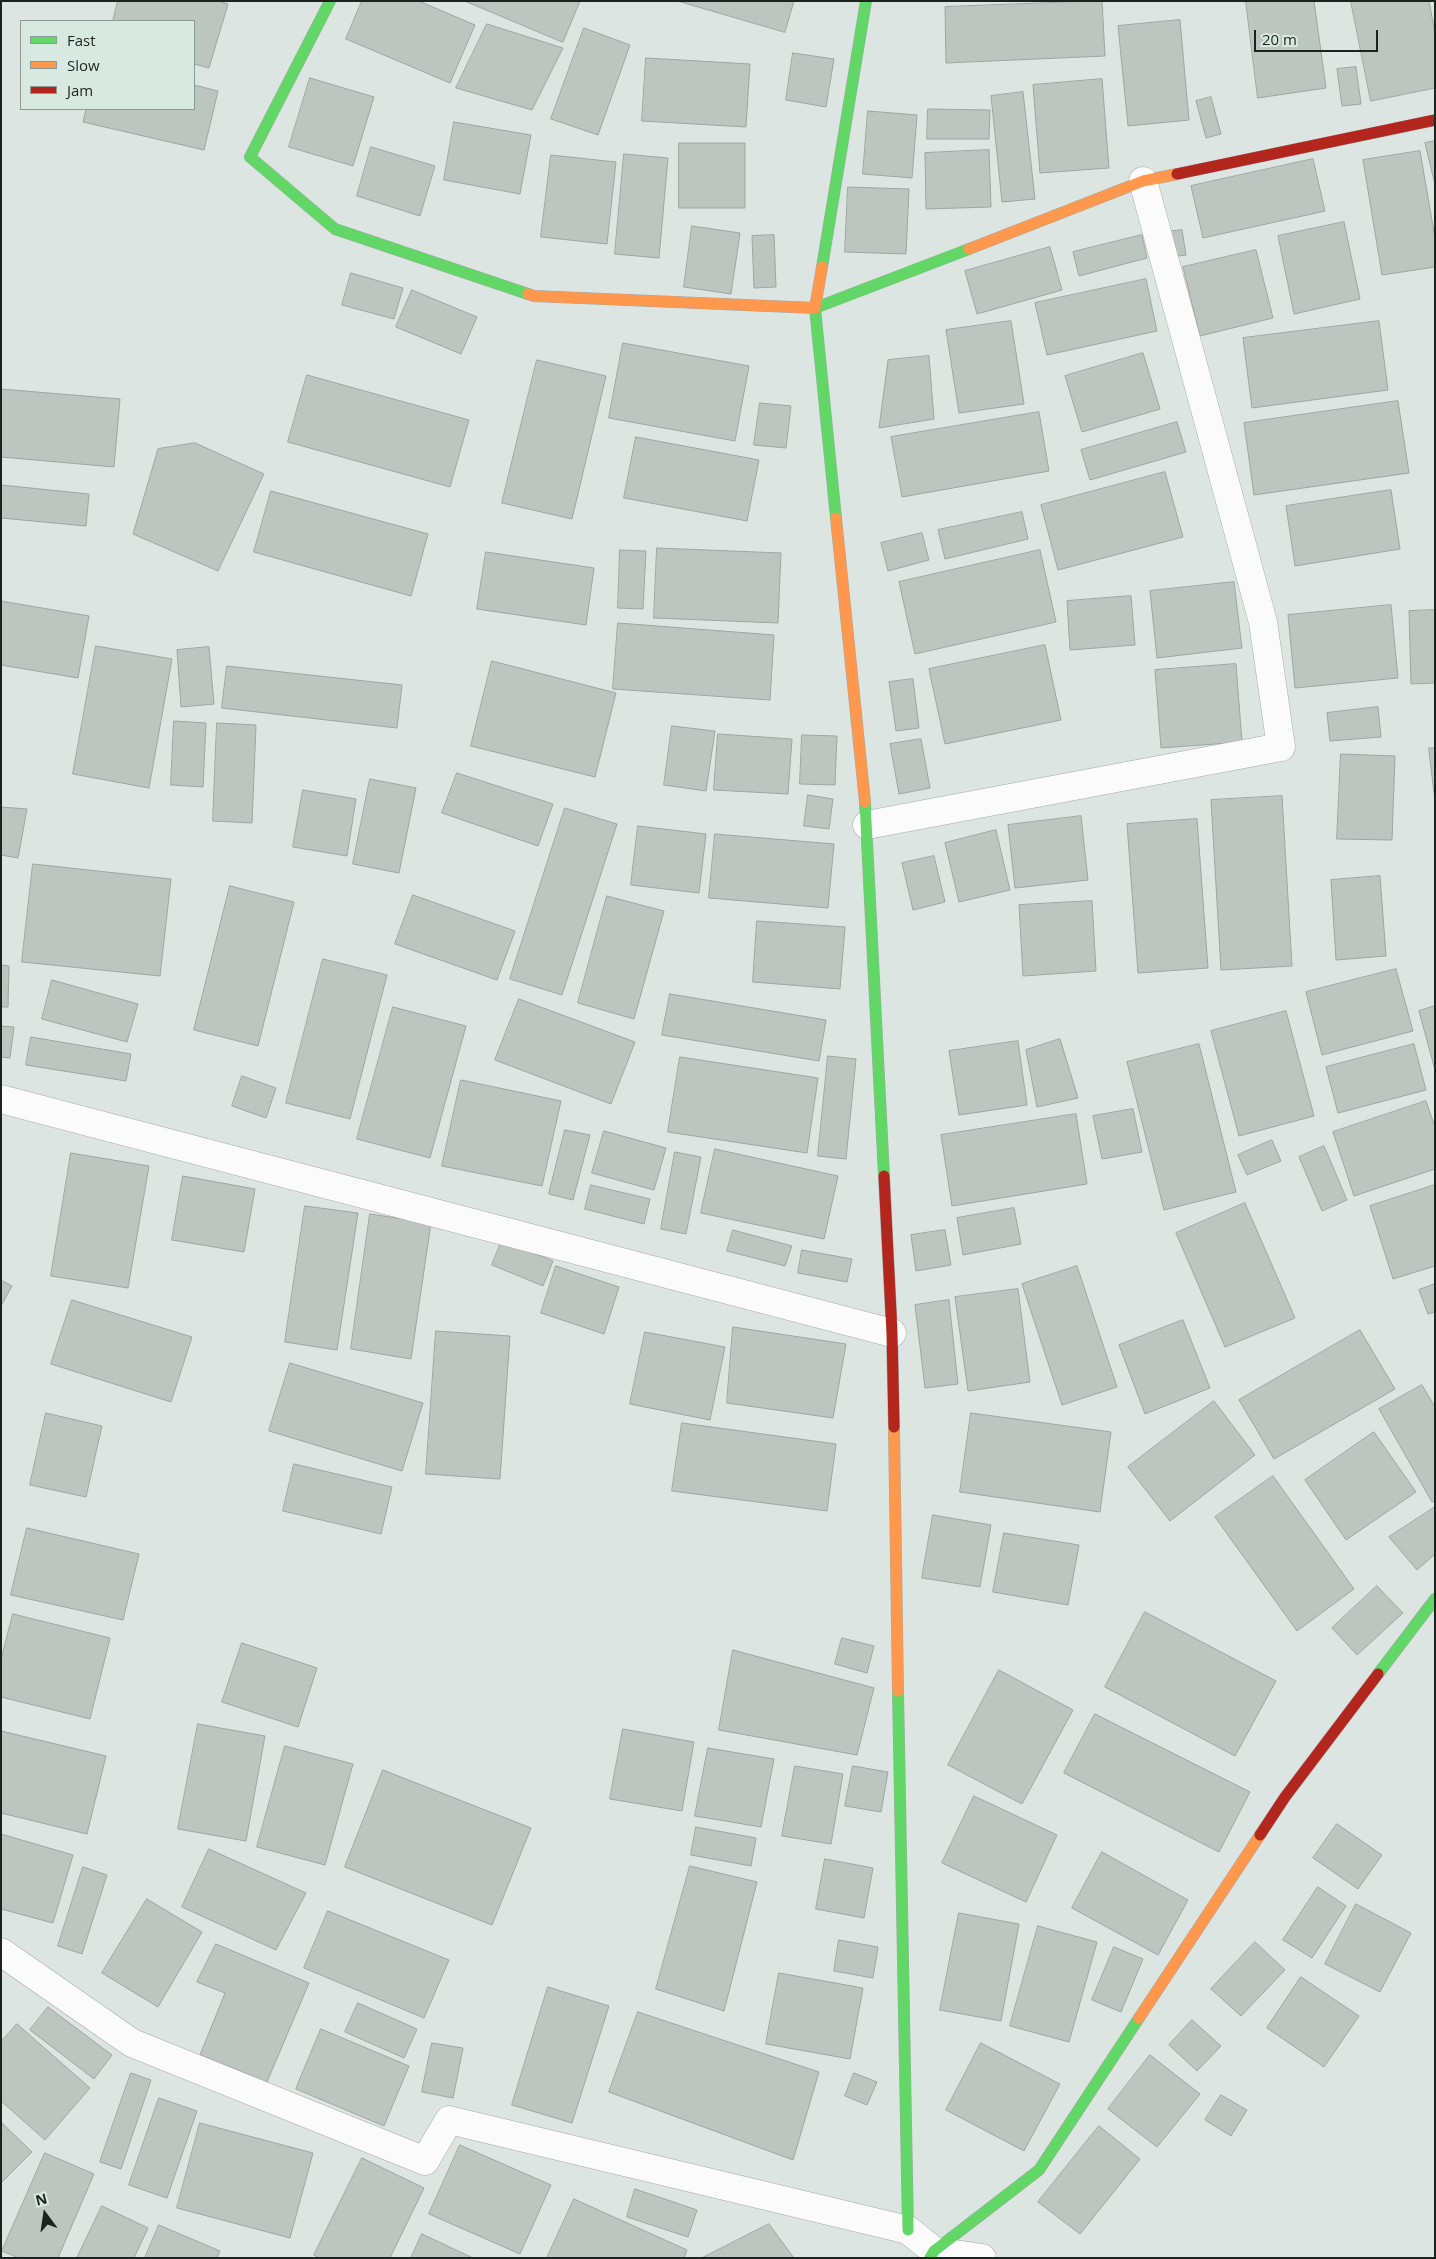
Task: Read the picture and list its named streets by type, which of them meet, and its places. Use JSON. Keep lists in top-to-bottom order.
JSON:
{
  "legend": ["Fast", "Slow", "Jam"],
  "scale_bar": "20 m",
  "north": "top"
}
